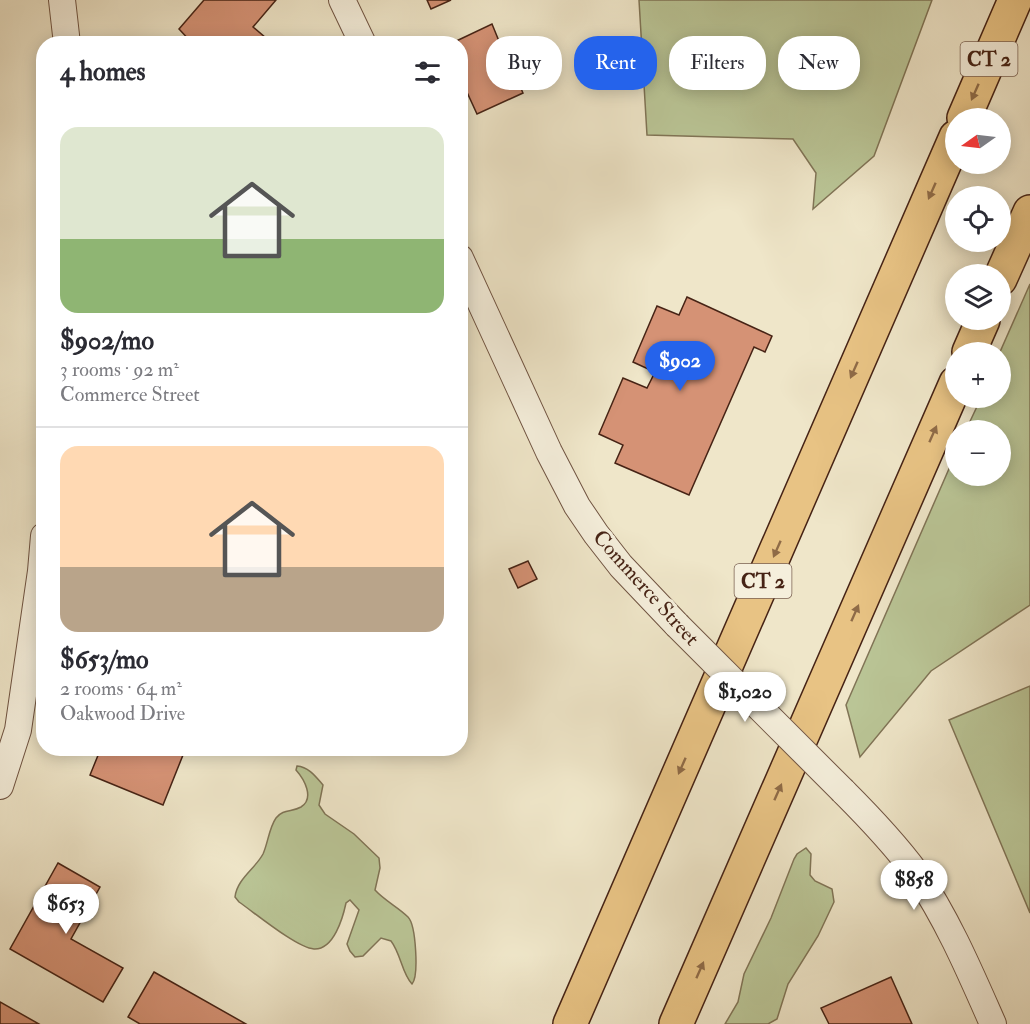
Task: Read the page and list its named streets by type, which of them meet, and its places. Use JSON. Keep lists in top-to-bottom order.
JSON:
{
  "streets": {
    "highway": ["CT 2"],
    "street": ["Commerce Street"]
  },
  "north": "left",
  "page": {
    "chip": [
      "Buy",
      "Rent",
      "Filters",
      "New"
    ],
    "heading": "4 homes",
    "map_buttons": ["+", "−"],
    "list": [
      {
        "name": "$902/mo",
        "note": "3 rooms · 92 m² · Commerce Street"
      },
      {
        "name": "$653/mo",
        "note": "2 rooms · 64 m² · Oakwood Drive"
      }
    ],
    "price": [
      "$902",
      "$1,020",
      "$858",
      "$653"
    ]
  }
}
